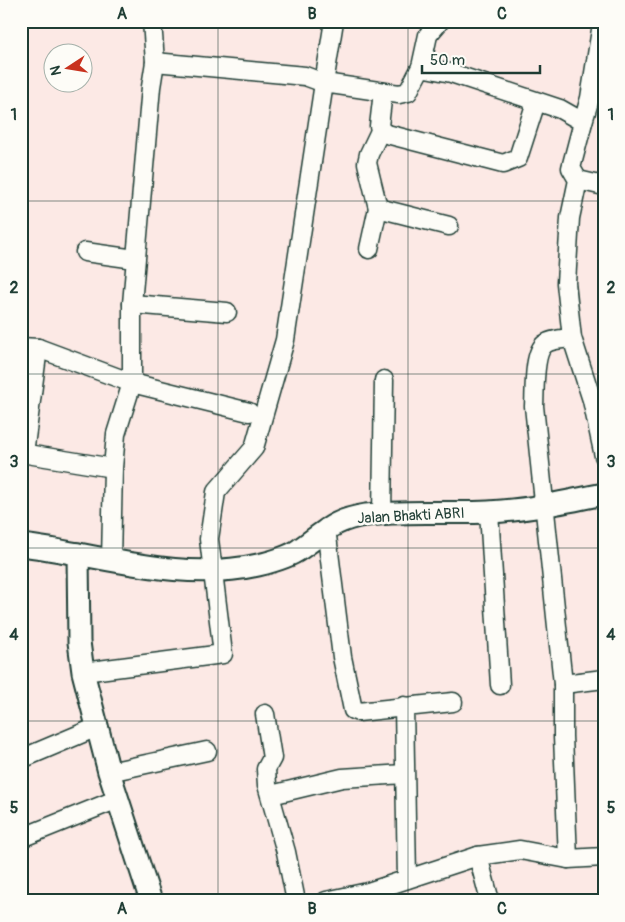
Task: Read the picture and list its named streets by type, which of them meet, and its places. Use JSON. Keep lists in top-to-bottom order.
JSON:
{
  "streets": {
    "street": ["Jalan Bhakti ABRI"]
  },
  "scale_bar": "50 m",
  "north": "left",
  "grid": {
    "columns": ["A", "B", "C"],
    "rows": [
      "1",
      "2",
      "3",
      "4",
      "5"
    ]
  }
}
